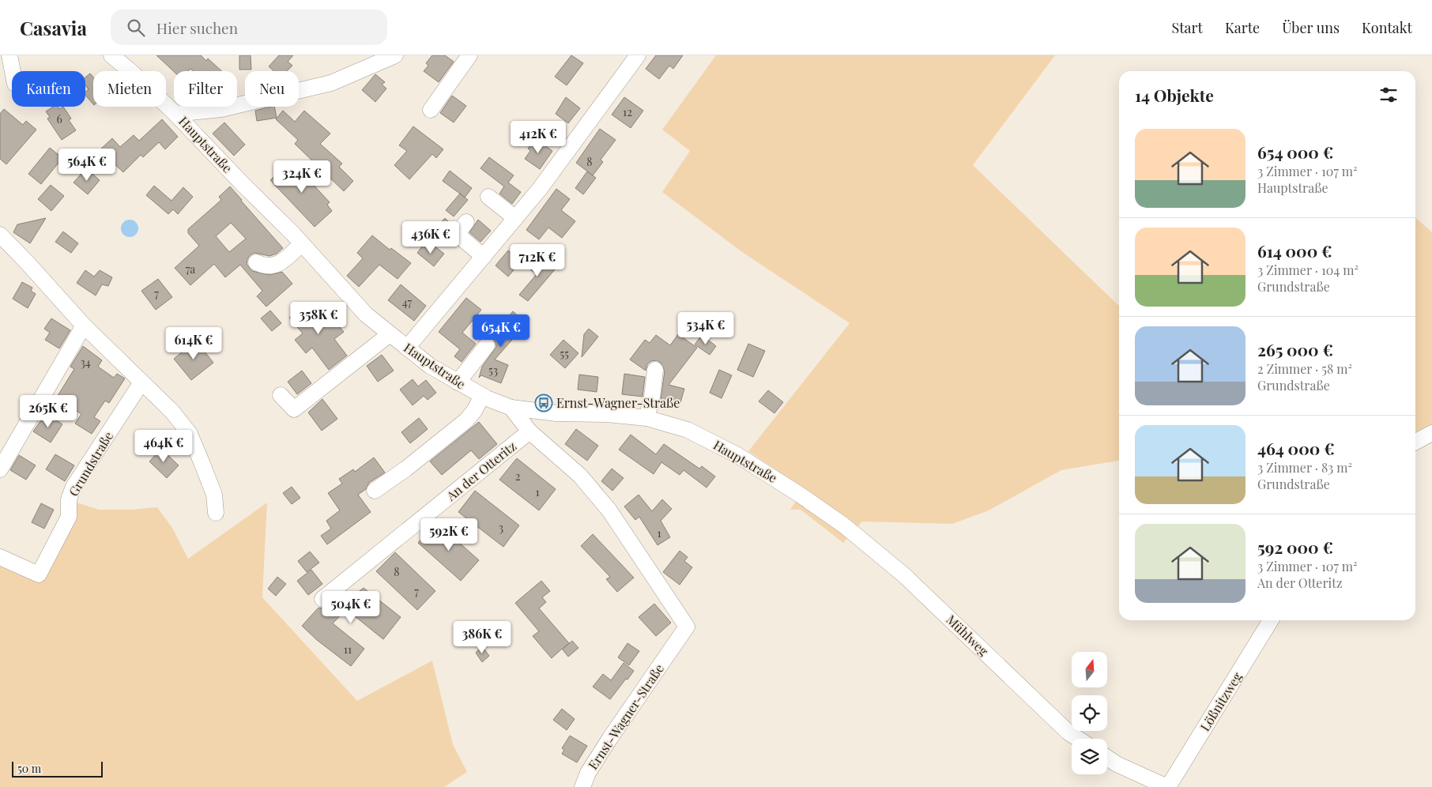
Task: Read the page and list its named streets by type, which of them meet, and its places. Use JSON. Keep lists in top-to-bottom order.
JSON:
{
  "streets": {
    "street": [
      "Hauptstraße",
      "Grundstraße",
      "An der Otteritz",
      "Mühlweg",
      "Lößnitzweg",
      "Ernst-Wagner-Straße"
    ]
  },
  "crossings": [
    ["Hauptstraße", "Mühlweg"],
    ["Hauptstraße", "Ernst-Wagner-Straße"],
    ["An der Otteritz", "Ernst-Wagner-Straße"]
  ],
  "places": {
    "bus stop": ["Ernst-Wagner-Straße"]
  },
  "house_numbers": [
    "12",
    "6",
    "8",
    "7a",
    "7",
    "47",
    "55",
    "34",
    "53",
    "2",
    "1",
    "3",
    "1",
    "8",
    "7",
    "11"
  ],
  "scale_bar": "50 m",
  "north": "top",
  "page": {
    "header": "Casavia",
    "search": "Hier suchen",
    "nav": [
      "Start",
      "Karte",
      "Über uns",
      "Kontakt"
    ],
    "chip": [
      "Kaufen",
      "Mieten",
      "Filter",
      "Neu"
    ],
    "heading": "14 Objekte",
    "list": [
      {
        "name": "654 000 €",
        "note": "3 Zimmer · 107 m² · Hauptstraße"
      },
      {
        "name": "614 000 €",
        "note": "3 Zimmer · 104 m² · Grundstraße"
      },
      {
        "name": "265 000 €",
        "note": "2 Zimmer · 58 m² · Grundstraße"
      },
      {
        "name": "464 000 €",
        "note": "3 Zimmer · 83 m² · Grundstraße"
      },
      {
        "name": "592 000 €",
        "note": "3 Zimmer · 107 m² · An der Otteritz"
      }
    ],
    "price": [
      "412K €",
      "564K €",
      "324K €",
      "436K €",
      "712K €",
      "358K €",
      "534K €",
      "654K €",
      "614K €",
      "265K €",
      "464K €",
      "592K €",
      "504K €",
      "386K €"
    ],
    "scale": "50 m"
  }
}
